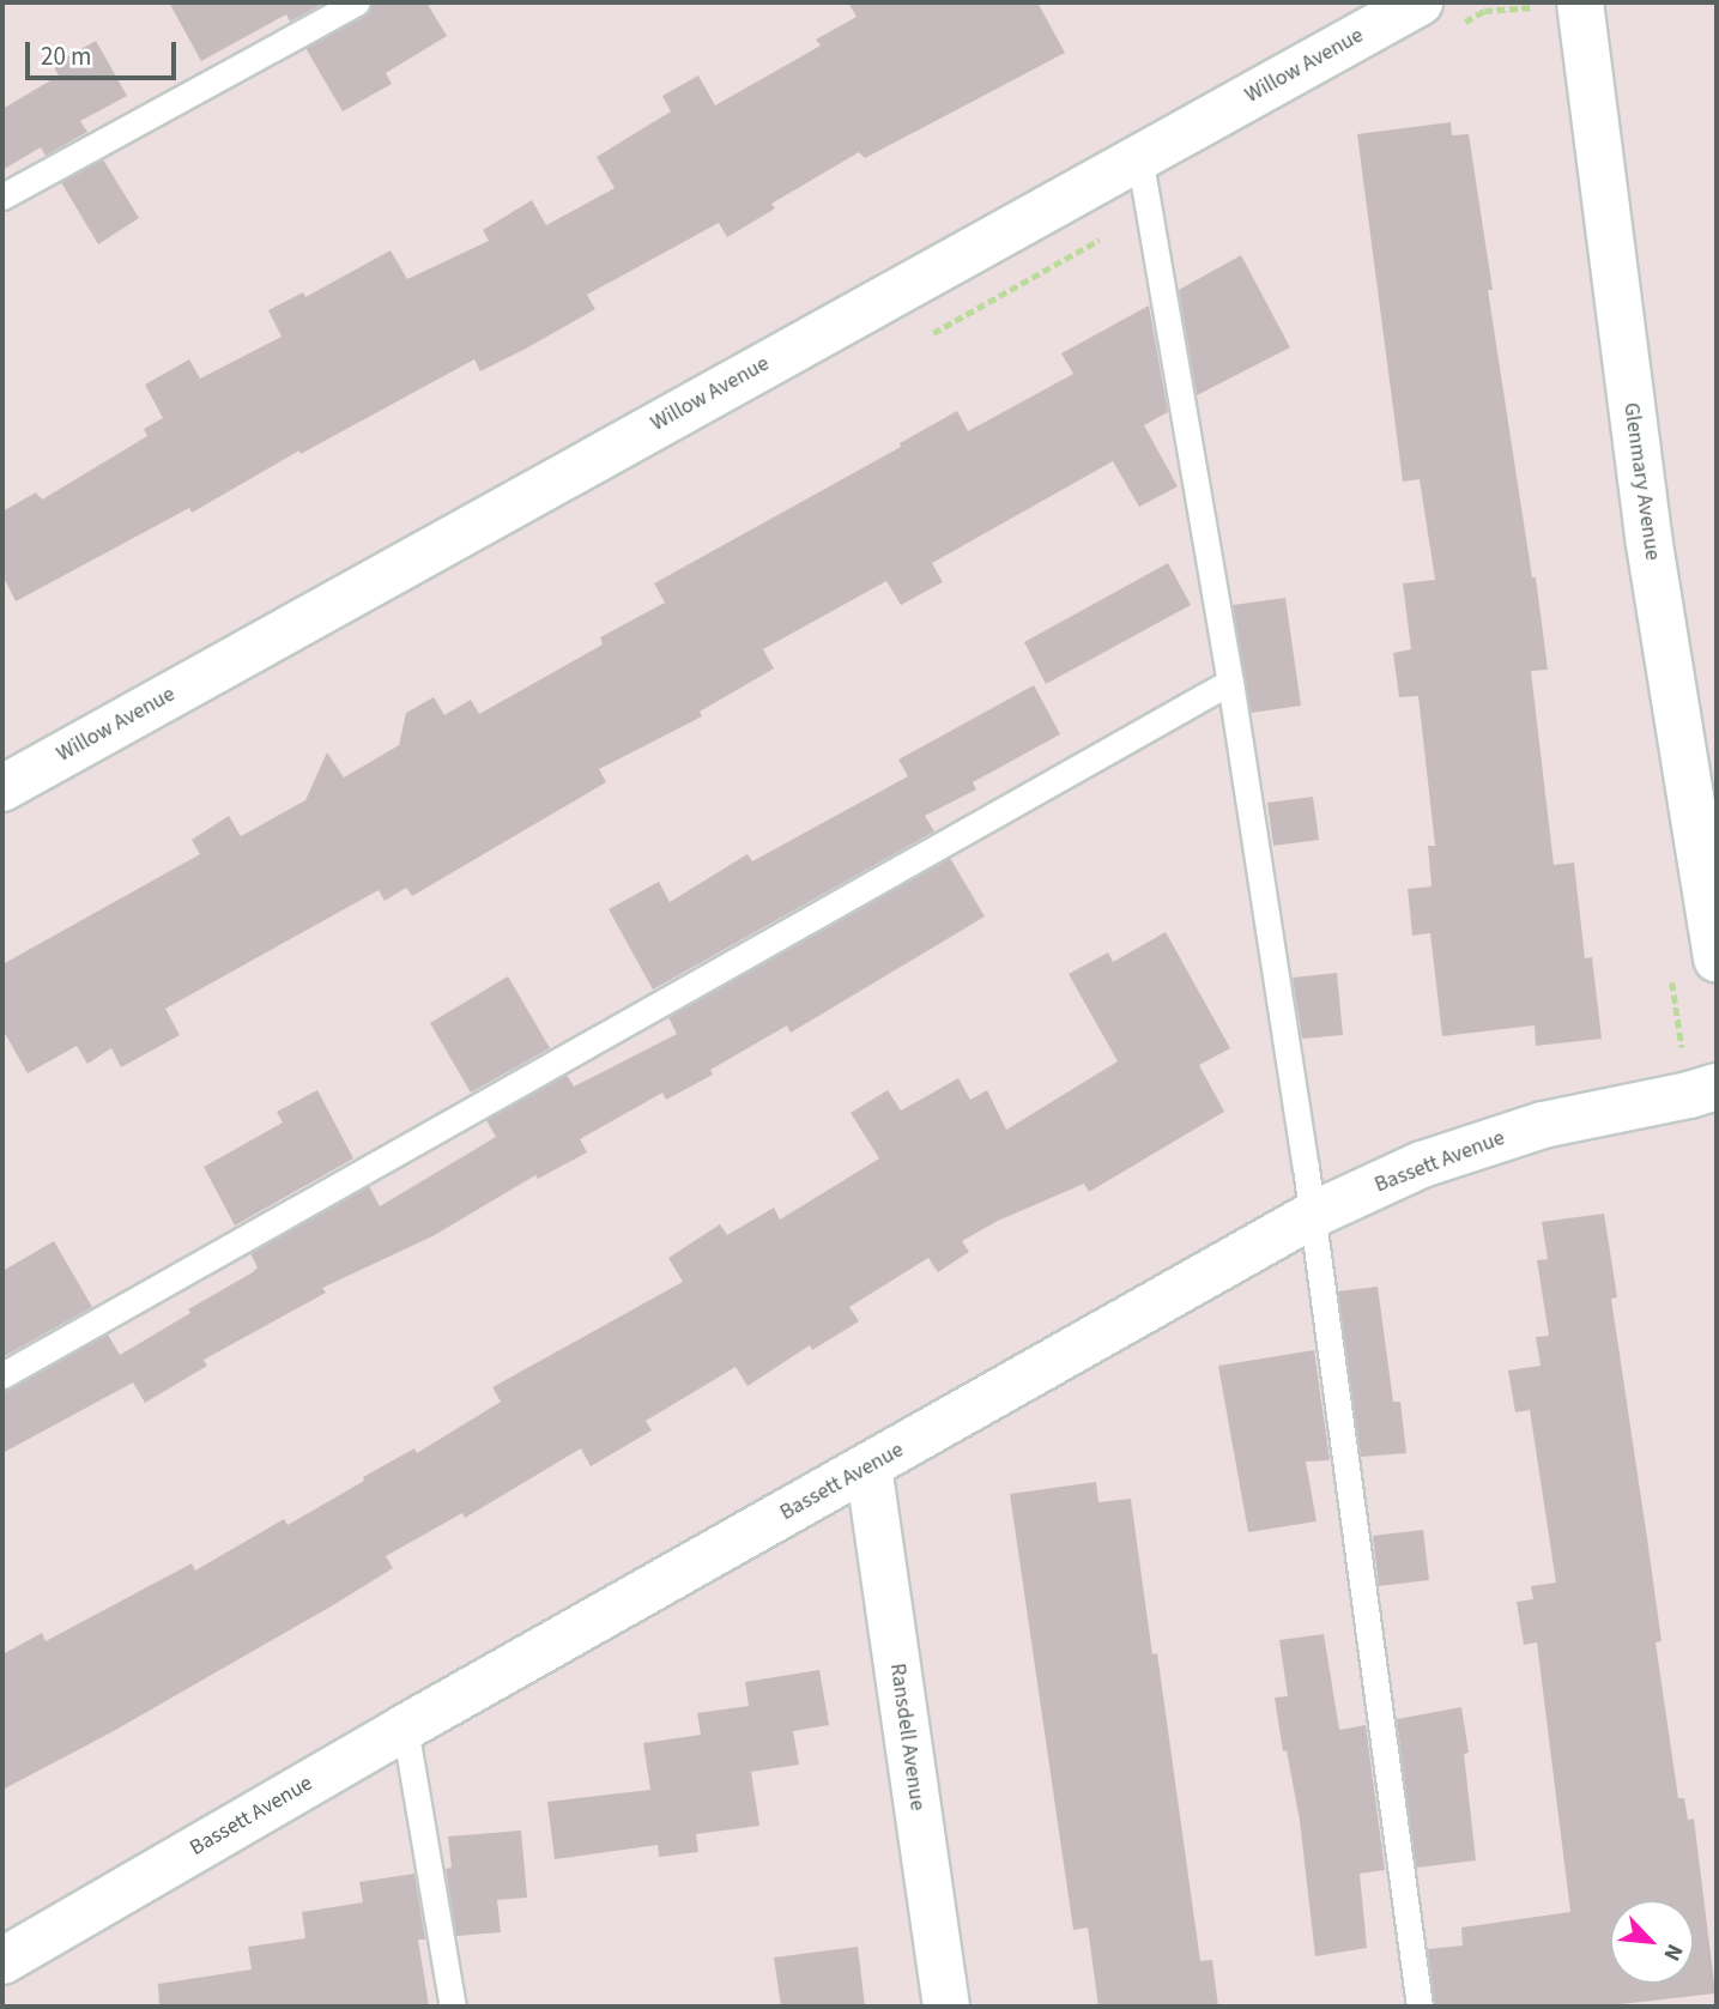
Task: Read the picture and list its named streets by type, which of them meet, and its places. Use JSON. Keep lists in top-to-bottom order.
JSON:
{
  "streets": {
    "street": [
      "Willow Avenue",
      "Glenmary Avenue",
      "Bassett Avenue",
      "Ransdell Avenue"
    ]
  },
  "crossings": [
    ["Bassett Avenue", "Ransdell Avenue"]
  ],
  "scale_bar": "20 m",
  "north": "bottom right"
}
